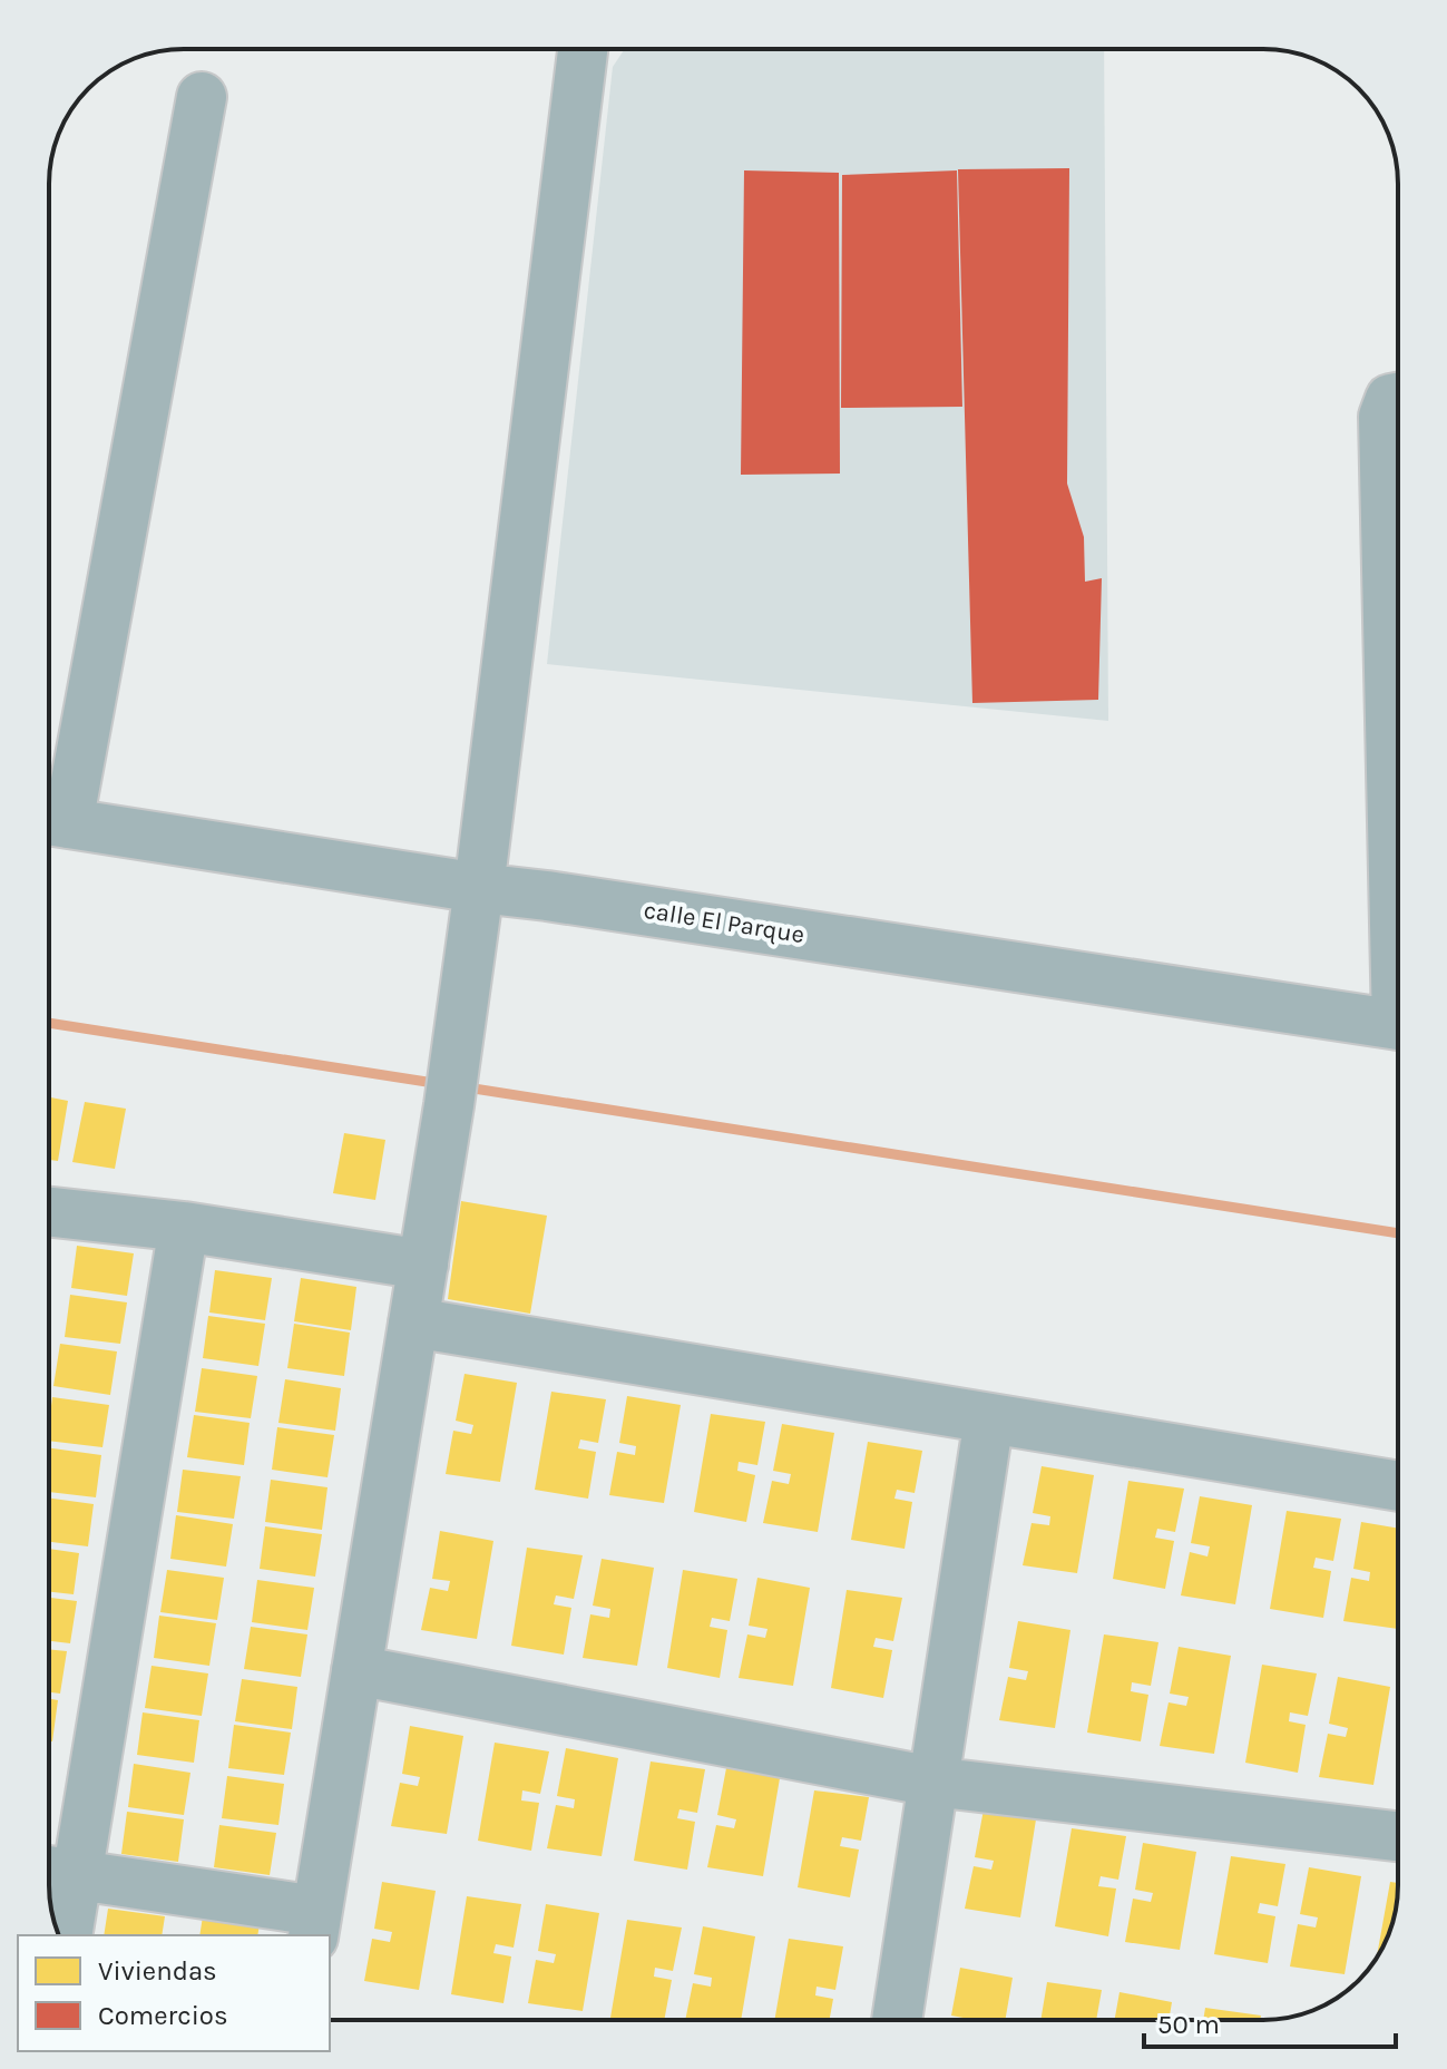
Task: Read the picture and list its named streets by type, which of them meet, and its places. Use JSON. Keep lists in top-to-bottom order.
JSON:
{
  "streets": {
    "street": ["calle El Parque"]
  },
  "legend": ["Viviendas", "Comercios"],
  "scale_bar": "50 m"
}
